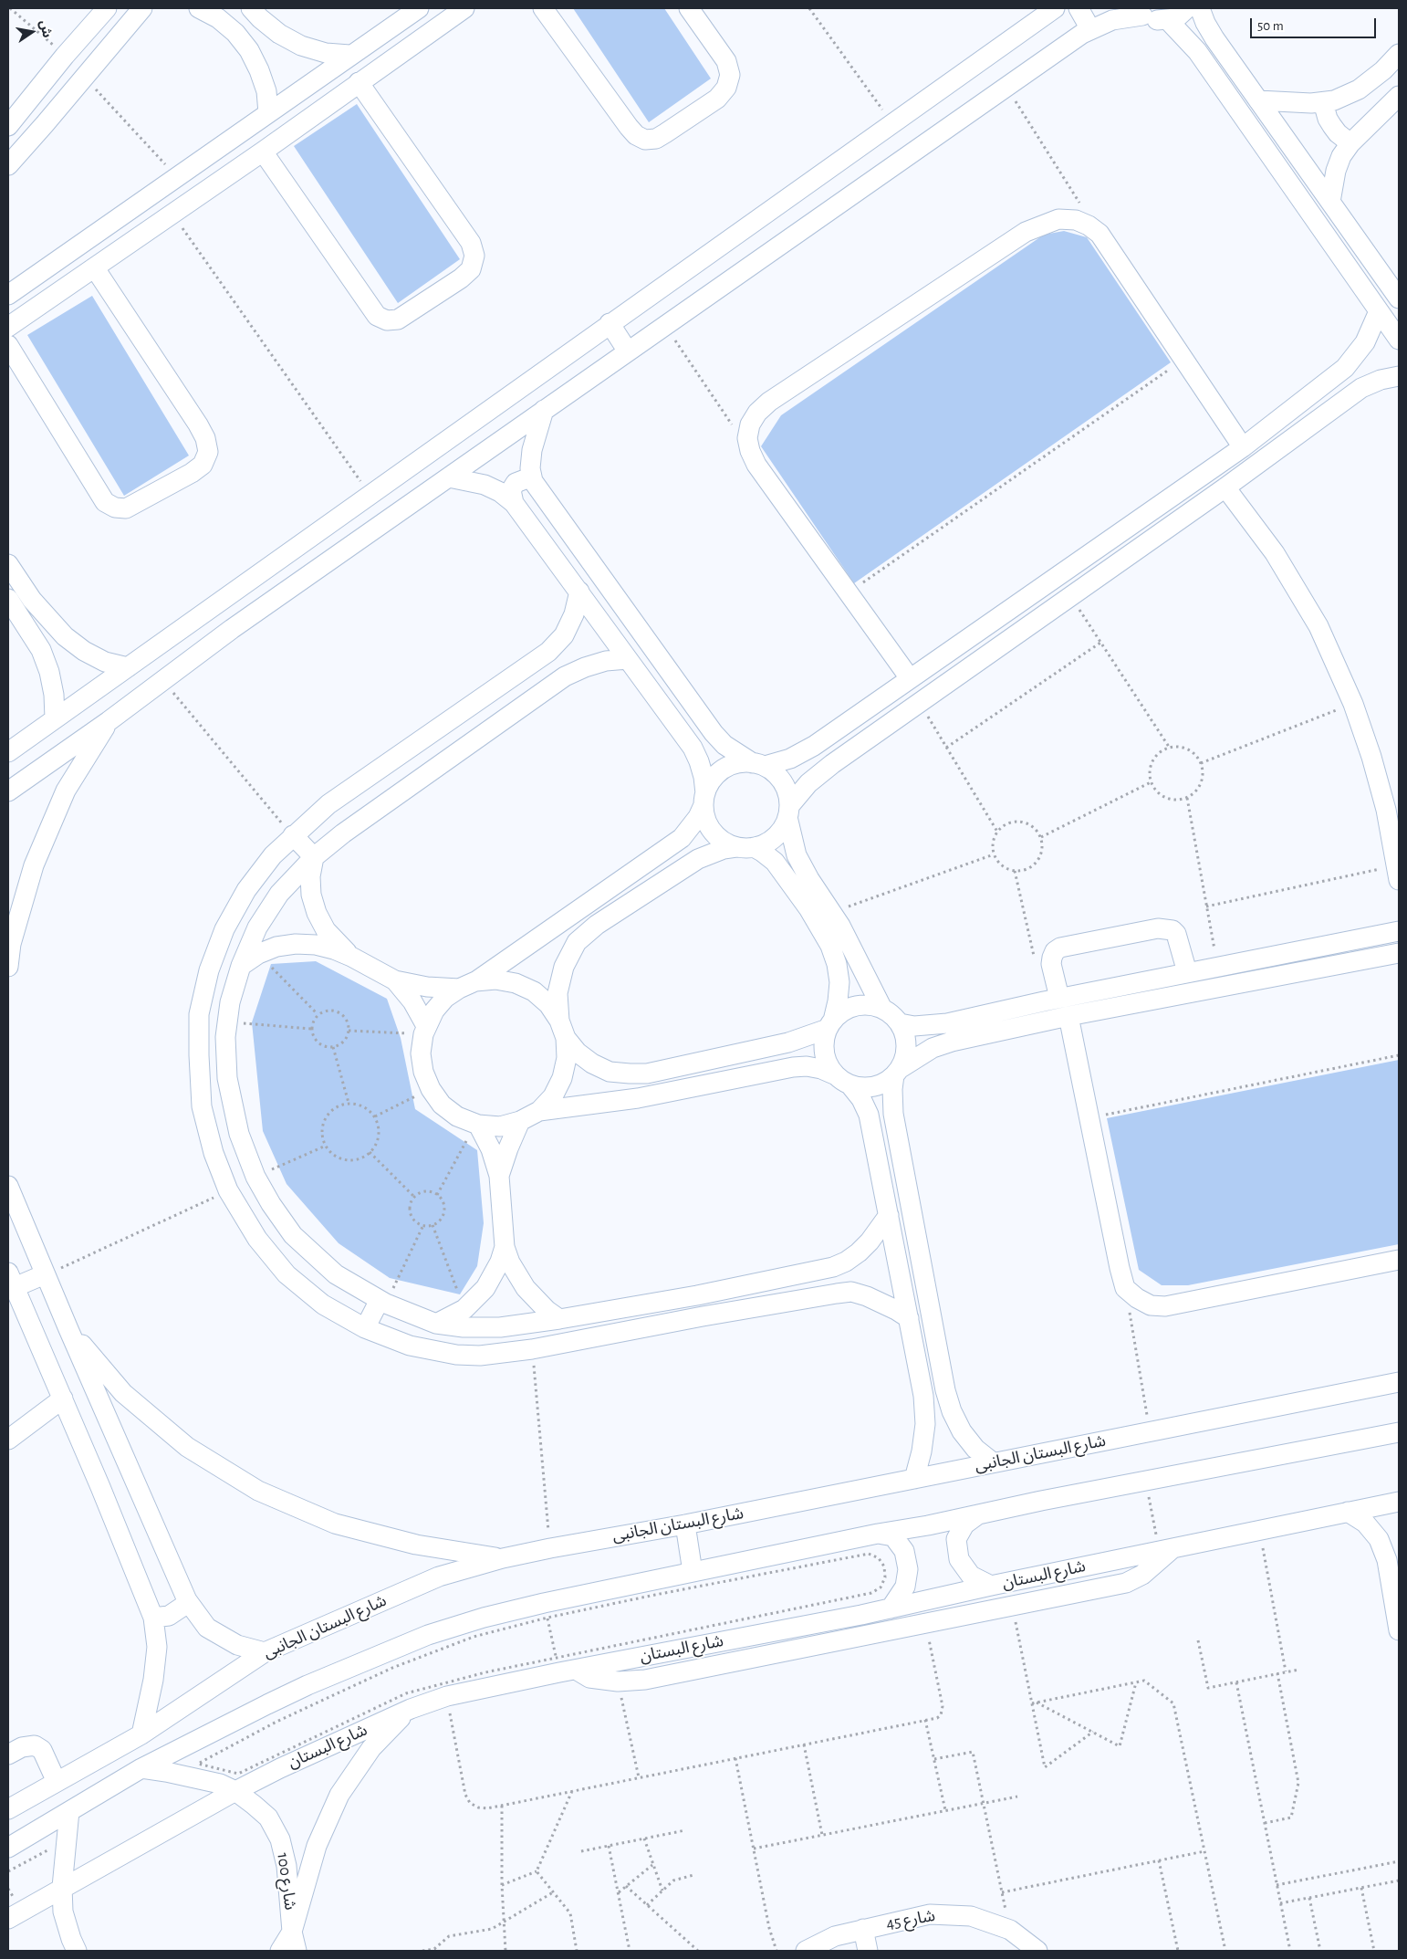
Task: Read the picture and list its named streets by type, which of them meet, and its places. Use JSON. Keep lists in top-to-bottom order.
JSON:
{
  "streets": {
    "street": [
      "شارع البستان الجانبى",
      "شارع البستان",
      "شارع 100",
      "شارع 45"
    ]
  },
  "crossings": [
    ["شارع البستان", "شارع 100"]
  ],
  "scale_bar": "50 m",
  "north": "right"
}
